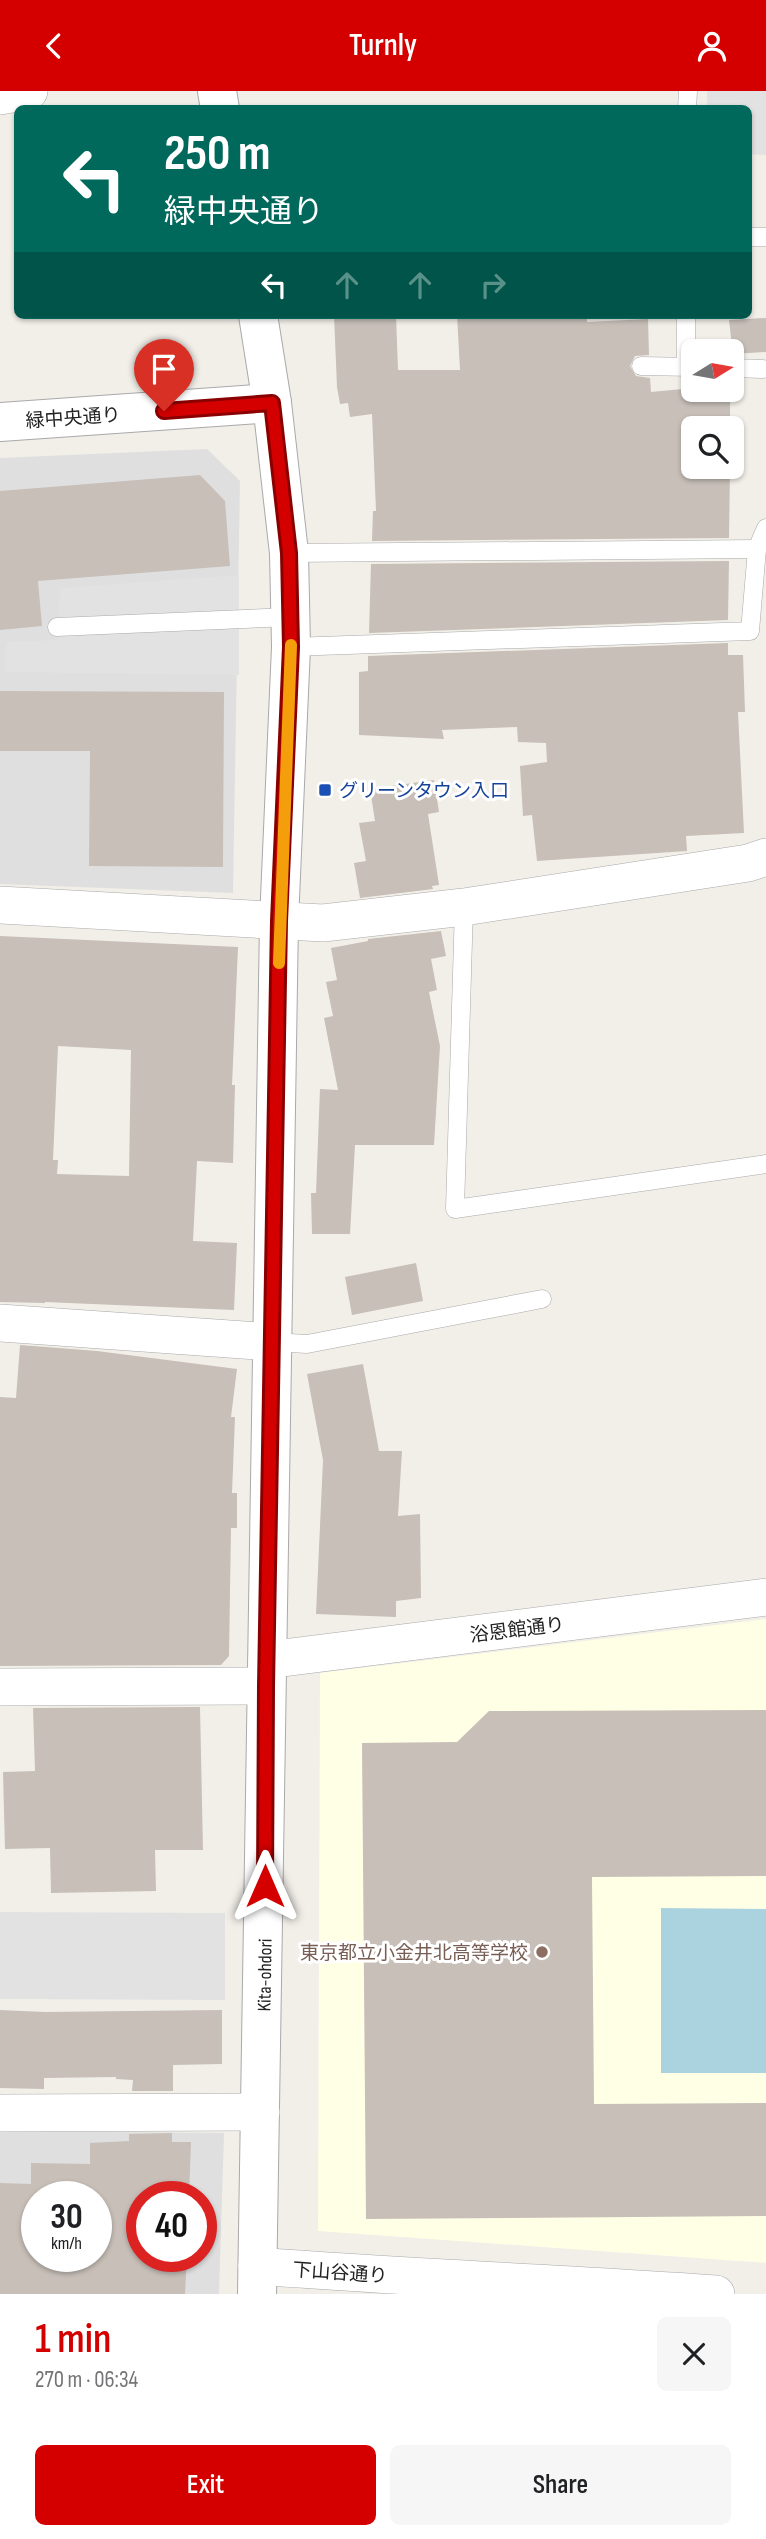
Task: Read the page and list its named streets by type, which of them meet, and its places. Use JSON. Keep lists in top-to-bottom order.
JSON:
{
  "streets": {
    "street": [
      "緑中央通り",
      "浴恩館通り",
      "Kita-ohdori",
      "下山谷通り"
    ]
  },
  "crossings": [
    ["緑中央通り", "Kita-ohdori"],
    ["浴恩館通り", "Kita-ohdori"],
    ["Kita-ohdori", "下山谷通り"]
  ],
  "places": {
    "transit": ["グリーンタウン入口"],
    "other": ["東京都立小金井北高等学校"]
  },
  "north": "right",
  "page": {
    "header": "Turnly",
    "turn": ["250 m", "緑中央通り"],
    "speed": "30 km/h",
    "limit": "40",
    "heading": ["1 min", "270 m · 06:34"],
    "buttons": ["Exit", "Share"]
  }
}
